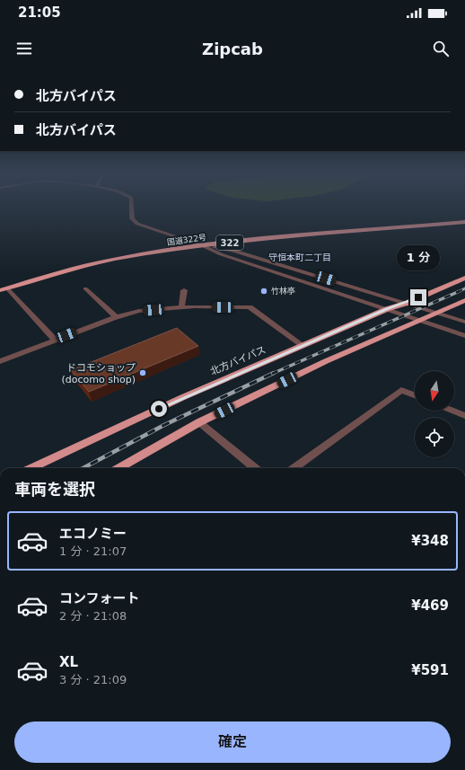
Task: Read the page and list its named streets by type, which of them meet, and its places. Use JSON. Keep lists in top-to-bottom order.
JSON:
{
  "streets": {
    "highway": ["国道322号", "322", "北方バイパス"]
  },
  "districts": ["守恒本町二丁目"],
  "places": ["竹林亭", "ドコモショップ (docomo shop)"],
  "north": "bottom",
  "page": {
    "status": "21:05",
    "header": "Zipcab",
    "banner": ["北方バイパス", "北方バイパス"],
    "bubble": "1 分",
    "heading": "車両を選択",
    "list": [
      {
        "name": "エコノミー",
        "note": "1 分 · 21:07",
        "value": "¥348"
      },
      {
        "name": "コンフォート",
        "note": "2 分 · 21:08",
        "value": "¥469"
      },
      {
        "name": "XL",
        "note": "3 分 · 21:09",
        "value": "¥591"
      }
    ],
    "buttons": "確定"
  }
}
